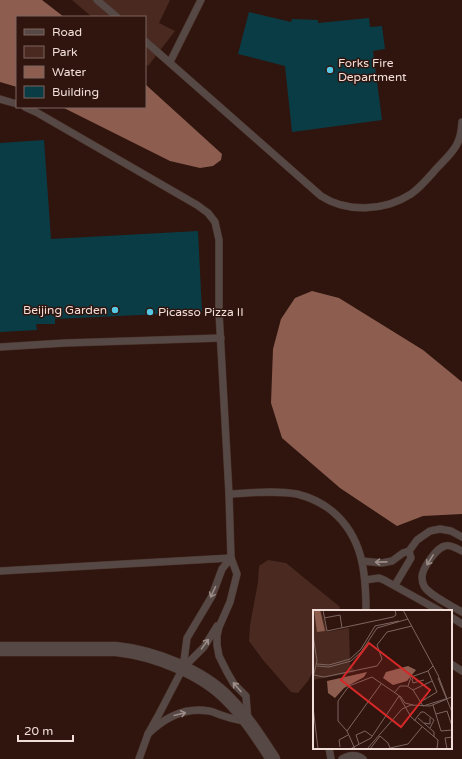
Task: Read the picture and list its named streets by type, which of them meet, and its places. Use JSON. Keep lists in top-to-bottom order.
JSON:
{
  "places": ["Forks Fire Department", "Beijing Garden", "Picasso Pizza II"],
  "legend": [
    "Road",
    "Park",
    "Water",
    "Building"
  ],
  "scale_bar": "20 m"
}
